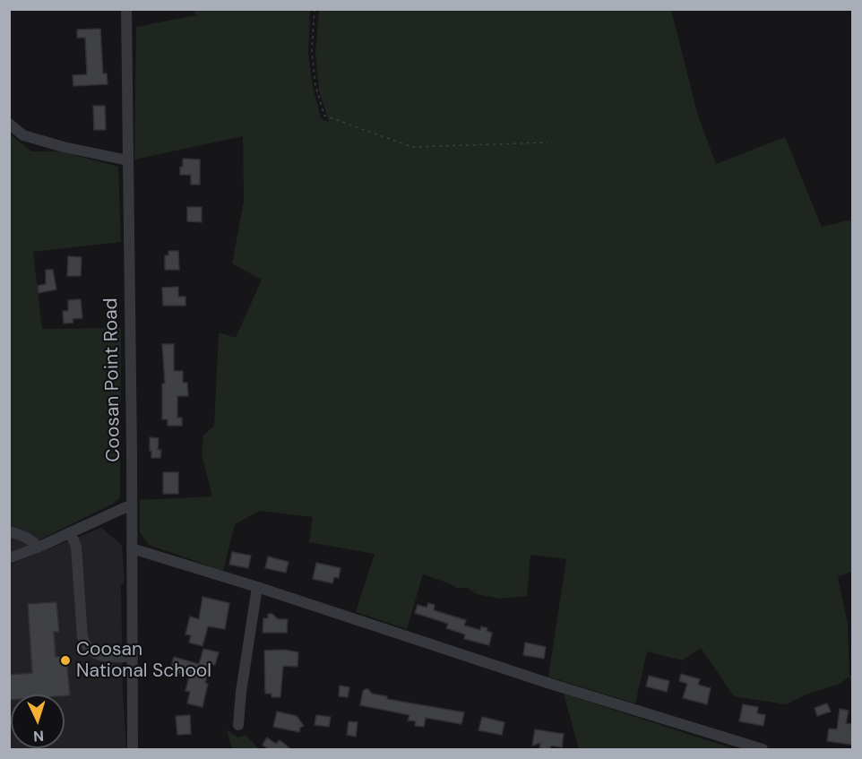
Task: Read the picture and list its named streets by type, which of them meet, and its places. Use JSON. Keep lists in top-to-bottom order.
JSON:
{
  "streets": {
    "street": ["Coosan Point Road"]
  },
  "places": ["Coosan National School"],
  "north": "bottom"
}
